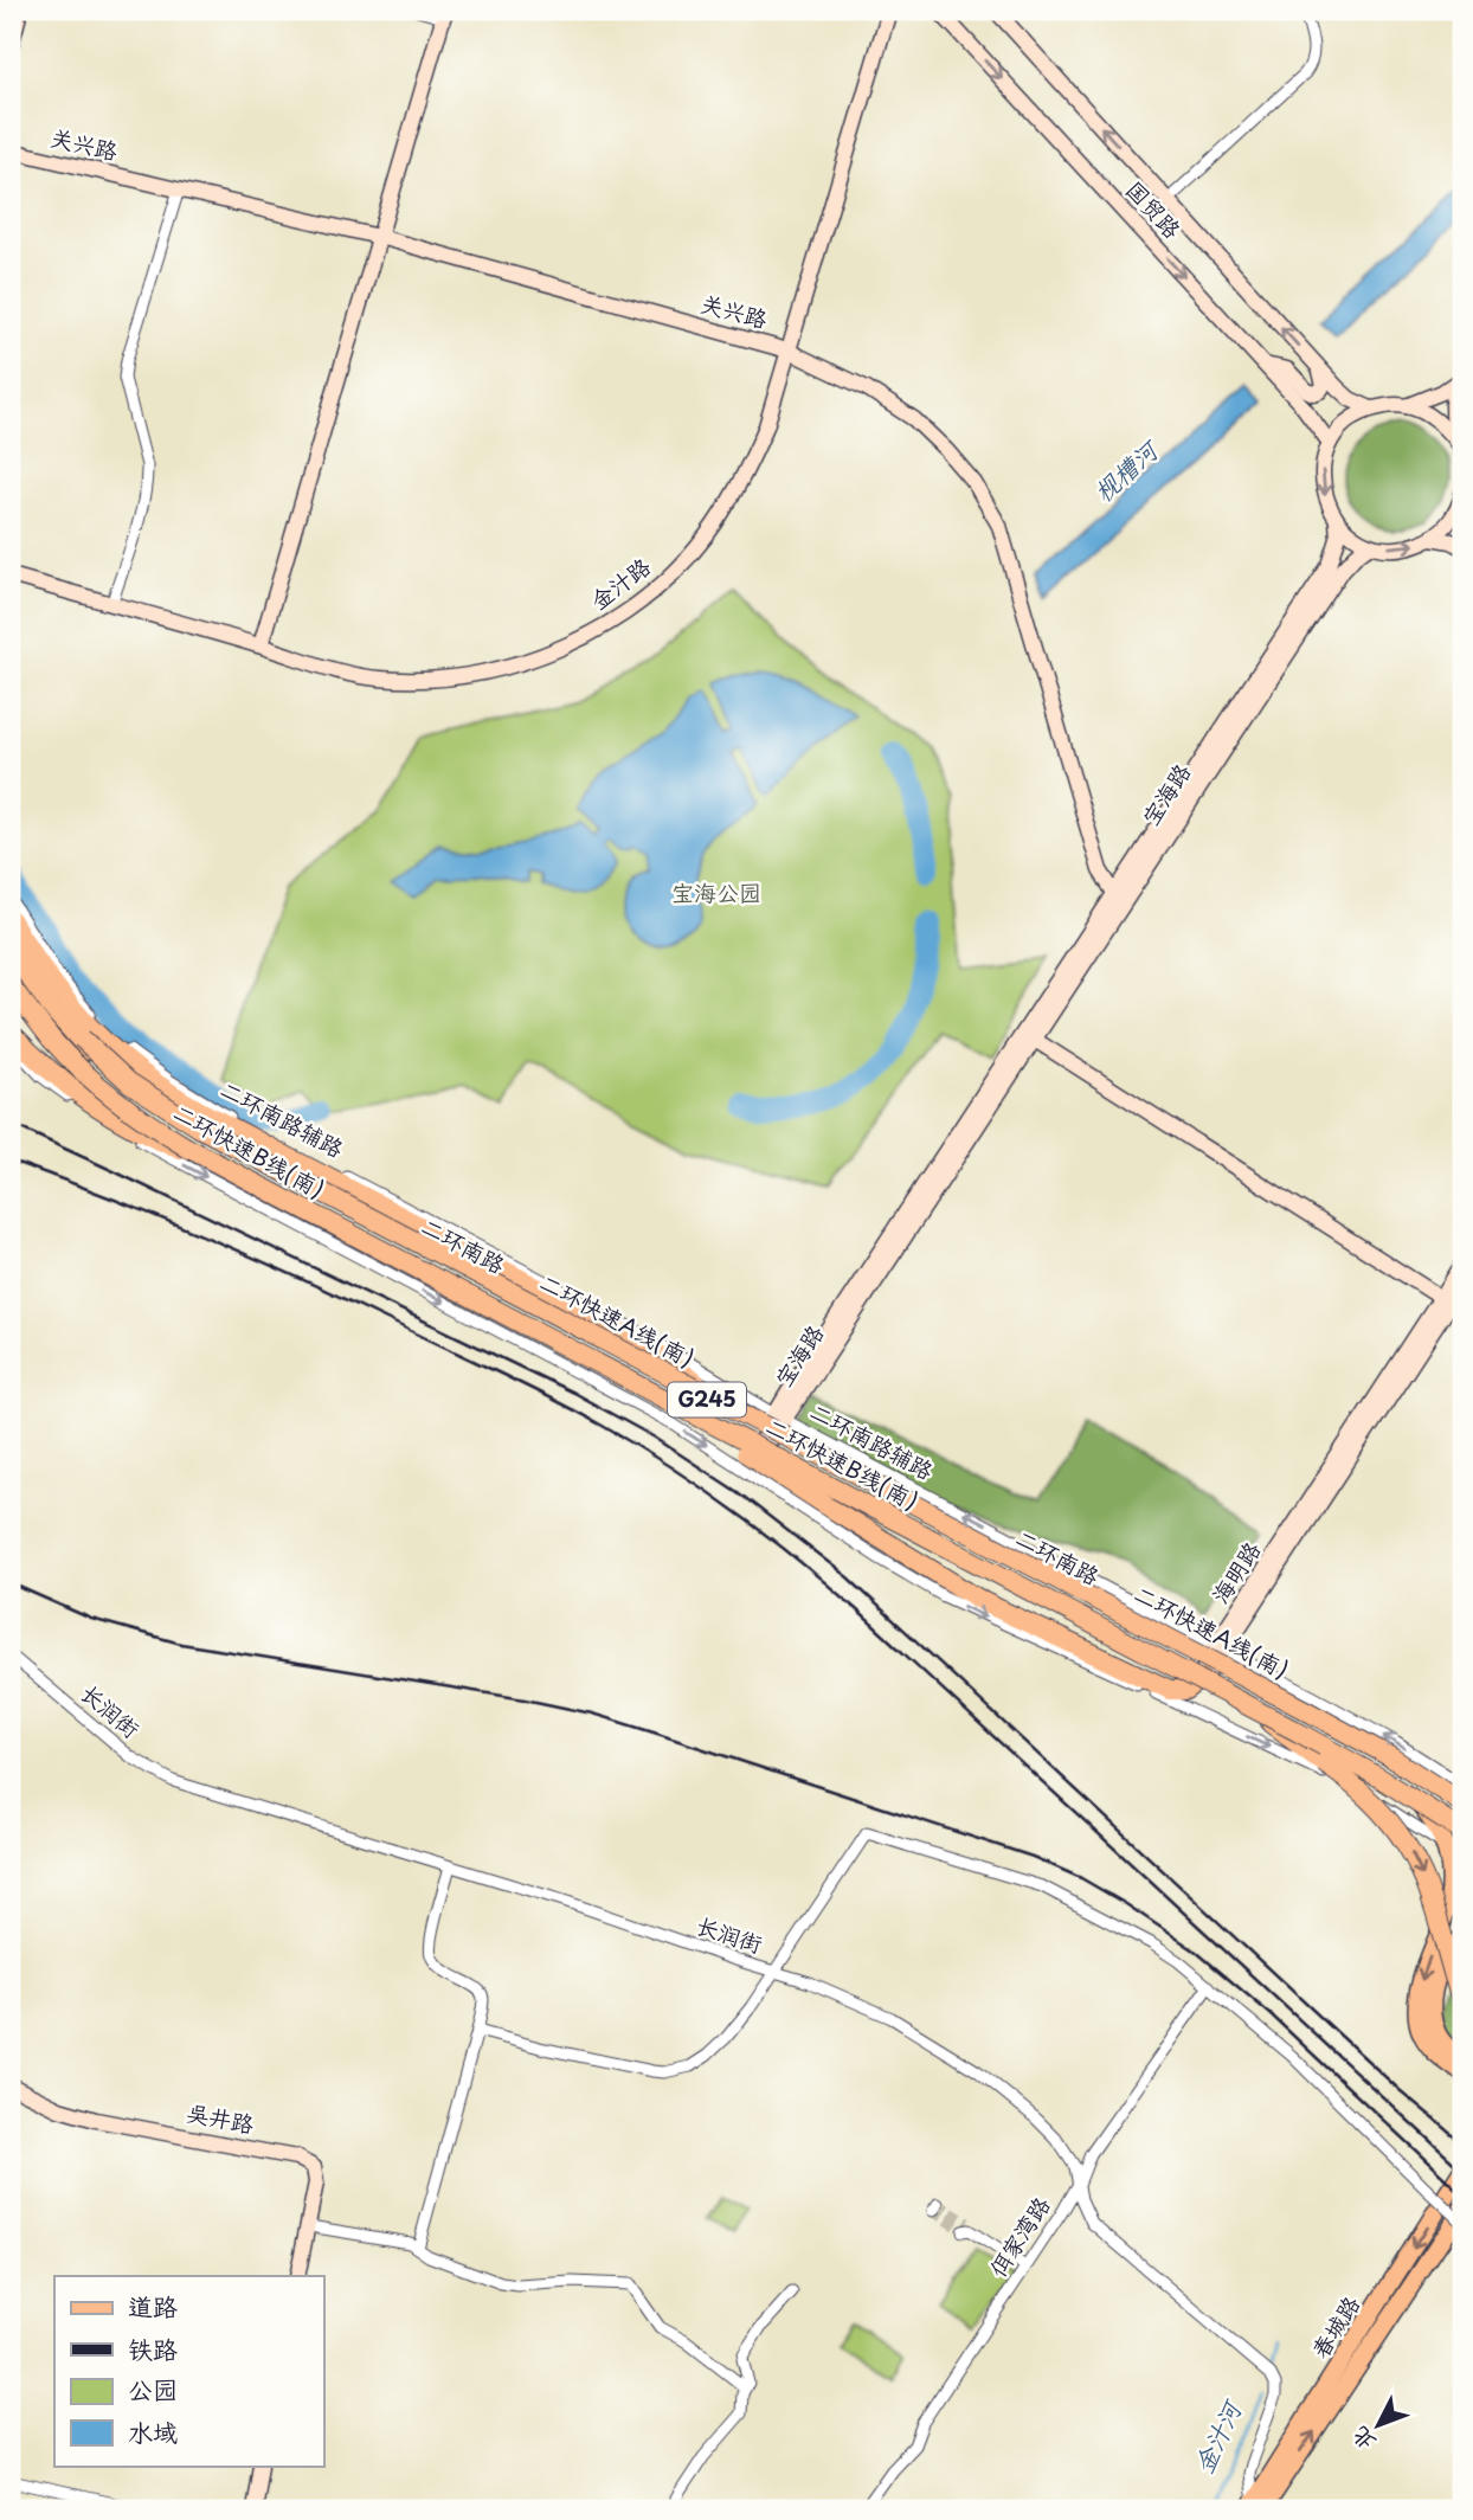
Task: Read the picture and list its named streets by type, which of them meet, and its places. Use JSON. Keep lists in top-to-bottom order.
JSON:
{
  "streets": {
    "highway": ["二环快速B线(南)", "二环快速A线(南)"],
    "main road": ["二环南路", "G245", "春城路"],
    "street": [
      "关兴路",
      "国贸路",
      "金汁路",
      "宝海路",
      "二环南路辅路",
      "海明路",
      "长润街",
      "吴井路",
      "佴家湾路"
    ]
  },
  "crossings": [
    ["关兴路", "金汁路"],
    ["关兴路", "宝海路"],
    ["宝海路", "二环南路辅路"],
    ["宝海路", "二环南路"],
    ["二环南路辅路", "二环南路"],
    ["二环南路辅路", "海明路"],
    ["二环快速B线(南)", "二环南路"],
    ["二环快速B线(南)", "海明路"],
    ["二环南路", "二环快速A线(南)"],
    ["二环南路", "海明路"],
    ["长润街", "佴家湾路"],
    ["长润街", "春城路"]
  ],
  "water": ["枧槽河", "金汁河"],
  "parks": ["宝海公园"],
  "legend": [
    "道路",
    "铁路",
    "公园",
    "水域"
  ],
  "north": "bottom left"
}
